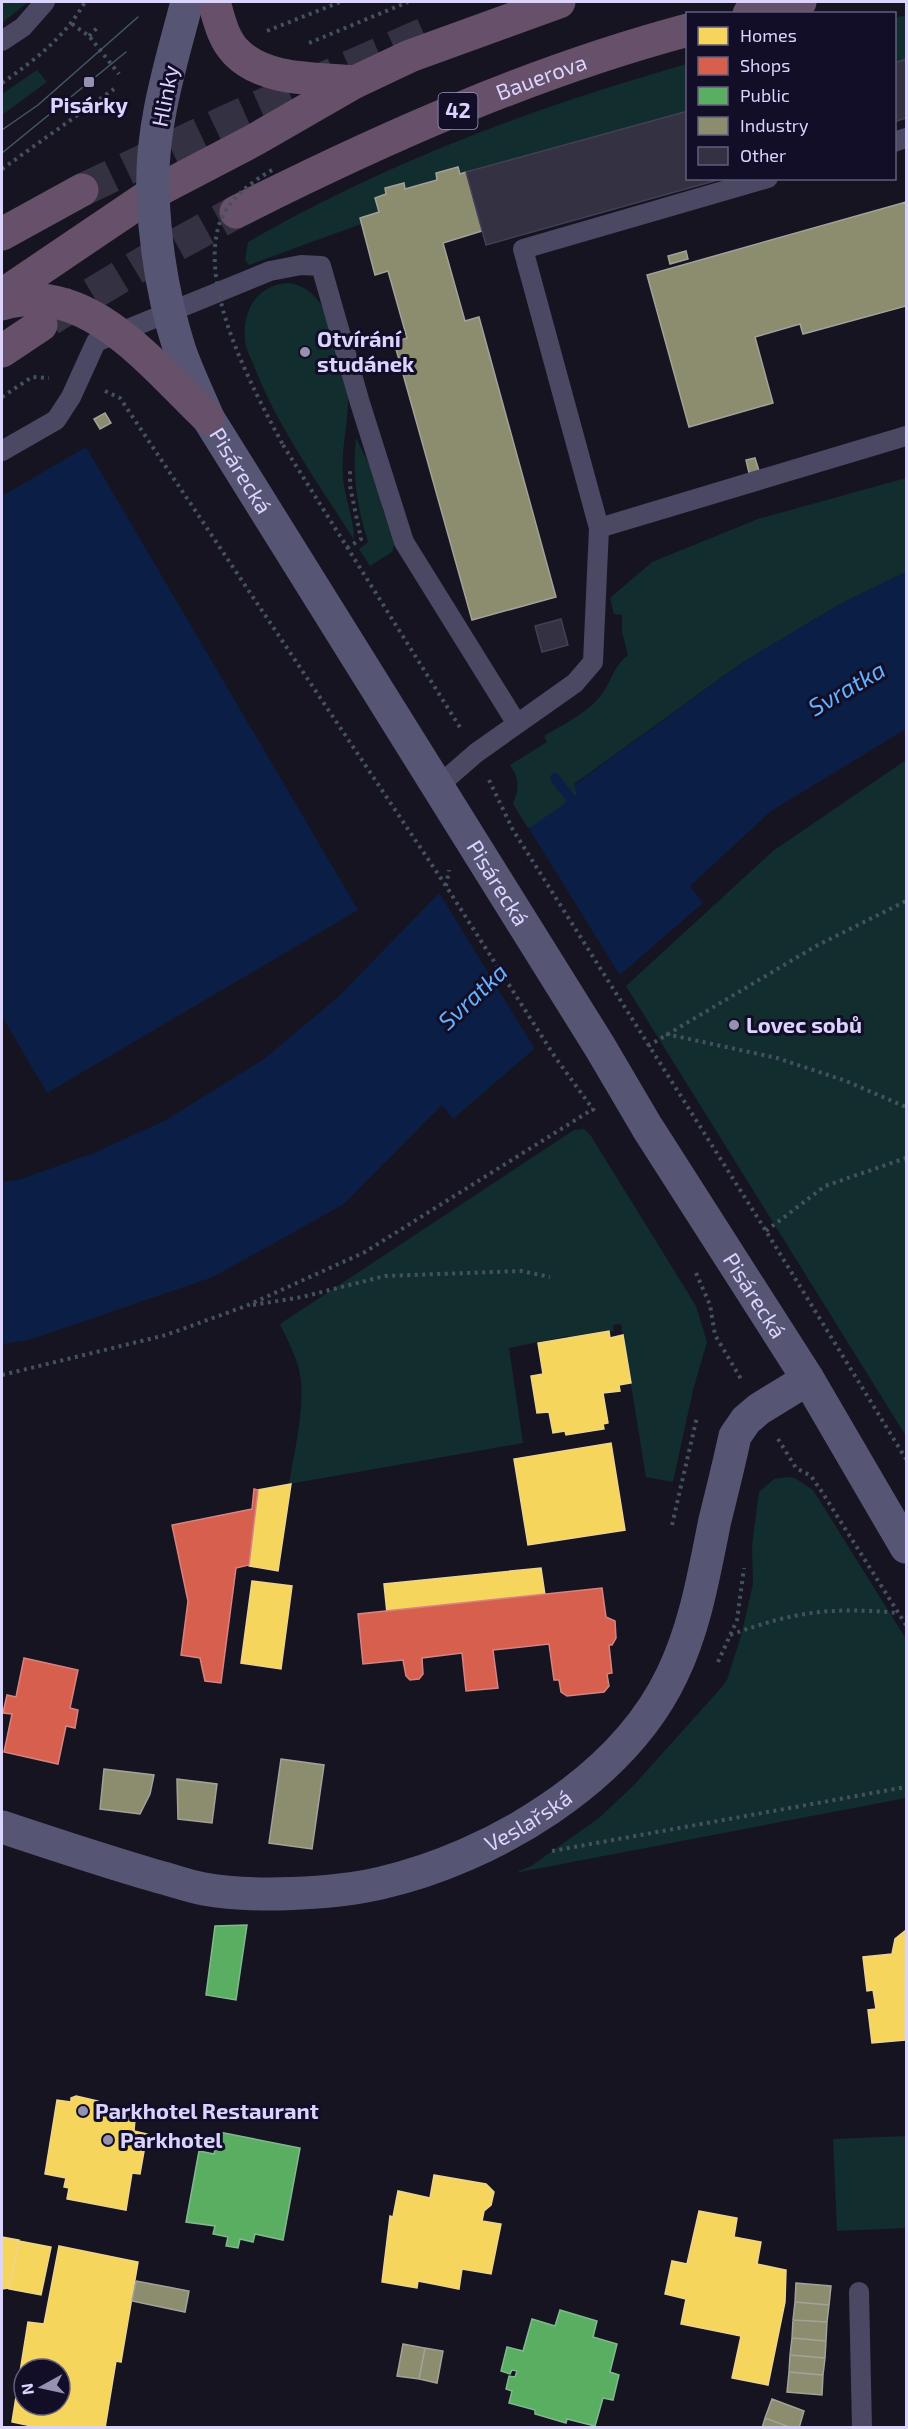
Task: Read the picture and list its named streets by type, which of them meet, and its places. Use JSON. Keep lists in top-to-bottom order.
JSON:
{
  "streets": {
    "highway": ["Bauerova", "42"],
    "street": ["Hlinky", "Pisárecká", "Veslařská"]
  },
  "crossings": [
    ["Hlinky", "Pisárecká"],
    ["Pisárecká", "Veslařská"]
  ],
  "water": ["Svratka"],
  "places": {
    "transit": ["Pisárky"],
    "other": [
      "Otvírání studánek",
      "Lovec sobů",
      "Parkhotel Restaurant",
      "Parkhotel"
    ]
  },
  "legend": [
    "Homes",
    "Shops",
    "Public",
    "Industry",
    "Other"
  ],
  "north": "left"
}
